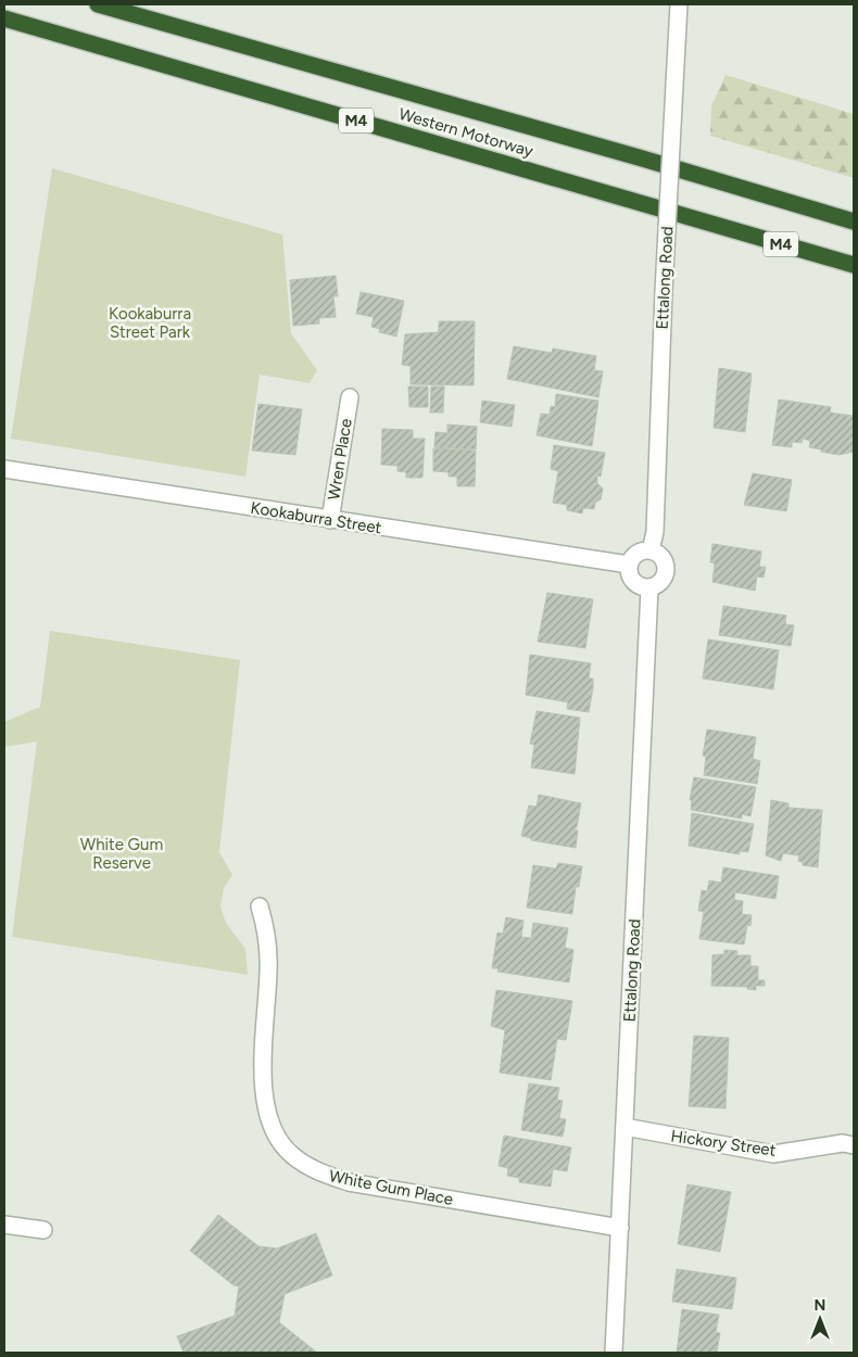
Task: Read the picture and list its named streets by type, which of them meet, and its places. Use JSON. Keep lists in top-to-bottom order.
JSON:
{
  "streets": {
    "highway": ["M4", "Western Motorway"],
    "street": [
      "Ettalong Road",
      "Wren Place",
      "Kookaburra Street",
      "Hickory Street",
      "White Gum Place"
    ]
  },
  "crossings": [
    ["Ettalong Road", "Kookaburra Street"],
    ["Ettalong Road", "Hickory Street"],
    ["Ettalong Road", "White Gum Place"],
    ["Wren Place", "Kookaburra Street"]
  ],
  "parks": ["Kookaburra Street Park", "White Gum Reserve"],
  "north": "top"
}
